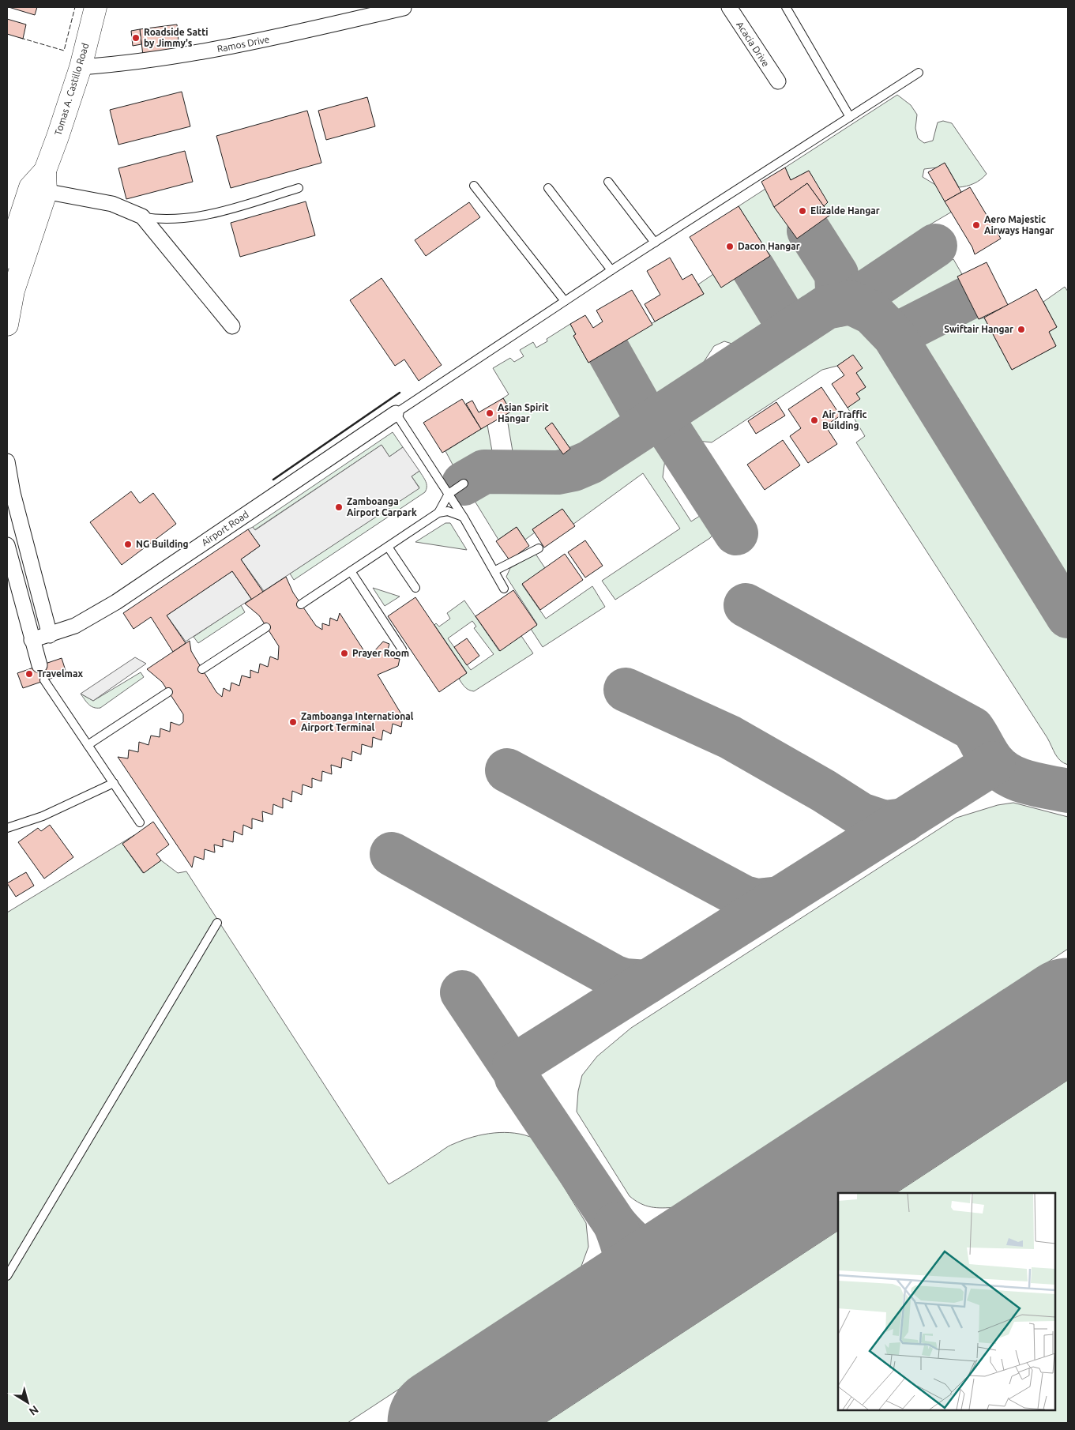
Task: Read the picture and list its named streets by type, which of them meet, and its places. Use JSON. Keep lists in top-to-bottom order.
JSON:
{
  "streets": {
    "main road": ["Tomas A. Castillo Road"],
    "street": ["Ramos Drive", "Acacia Drive", "Airport Road"]
  },
  "crossings": [
    ["Ramos Drive", "Tomas A. Castillo Road"]
  ],
  "places": [
    "Roadside Satti by Jimmy's",
    "Elizalde Hangar",
    "Aero Majestic Airways Hangar",
    "Dacon Hangar",
    "Swiftair Hangar",
    "Asian Spirit Hangar",
    "Air Traffic Building",
    "Zamboanga Airport Carpark",
    "NG Building",
    "Prayer Room",
    "Travelmax",
    "Zamboanga International Airport Terminal"
  ],
  "north": "bottom right"
}
